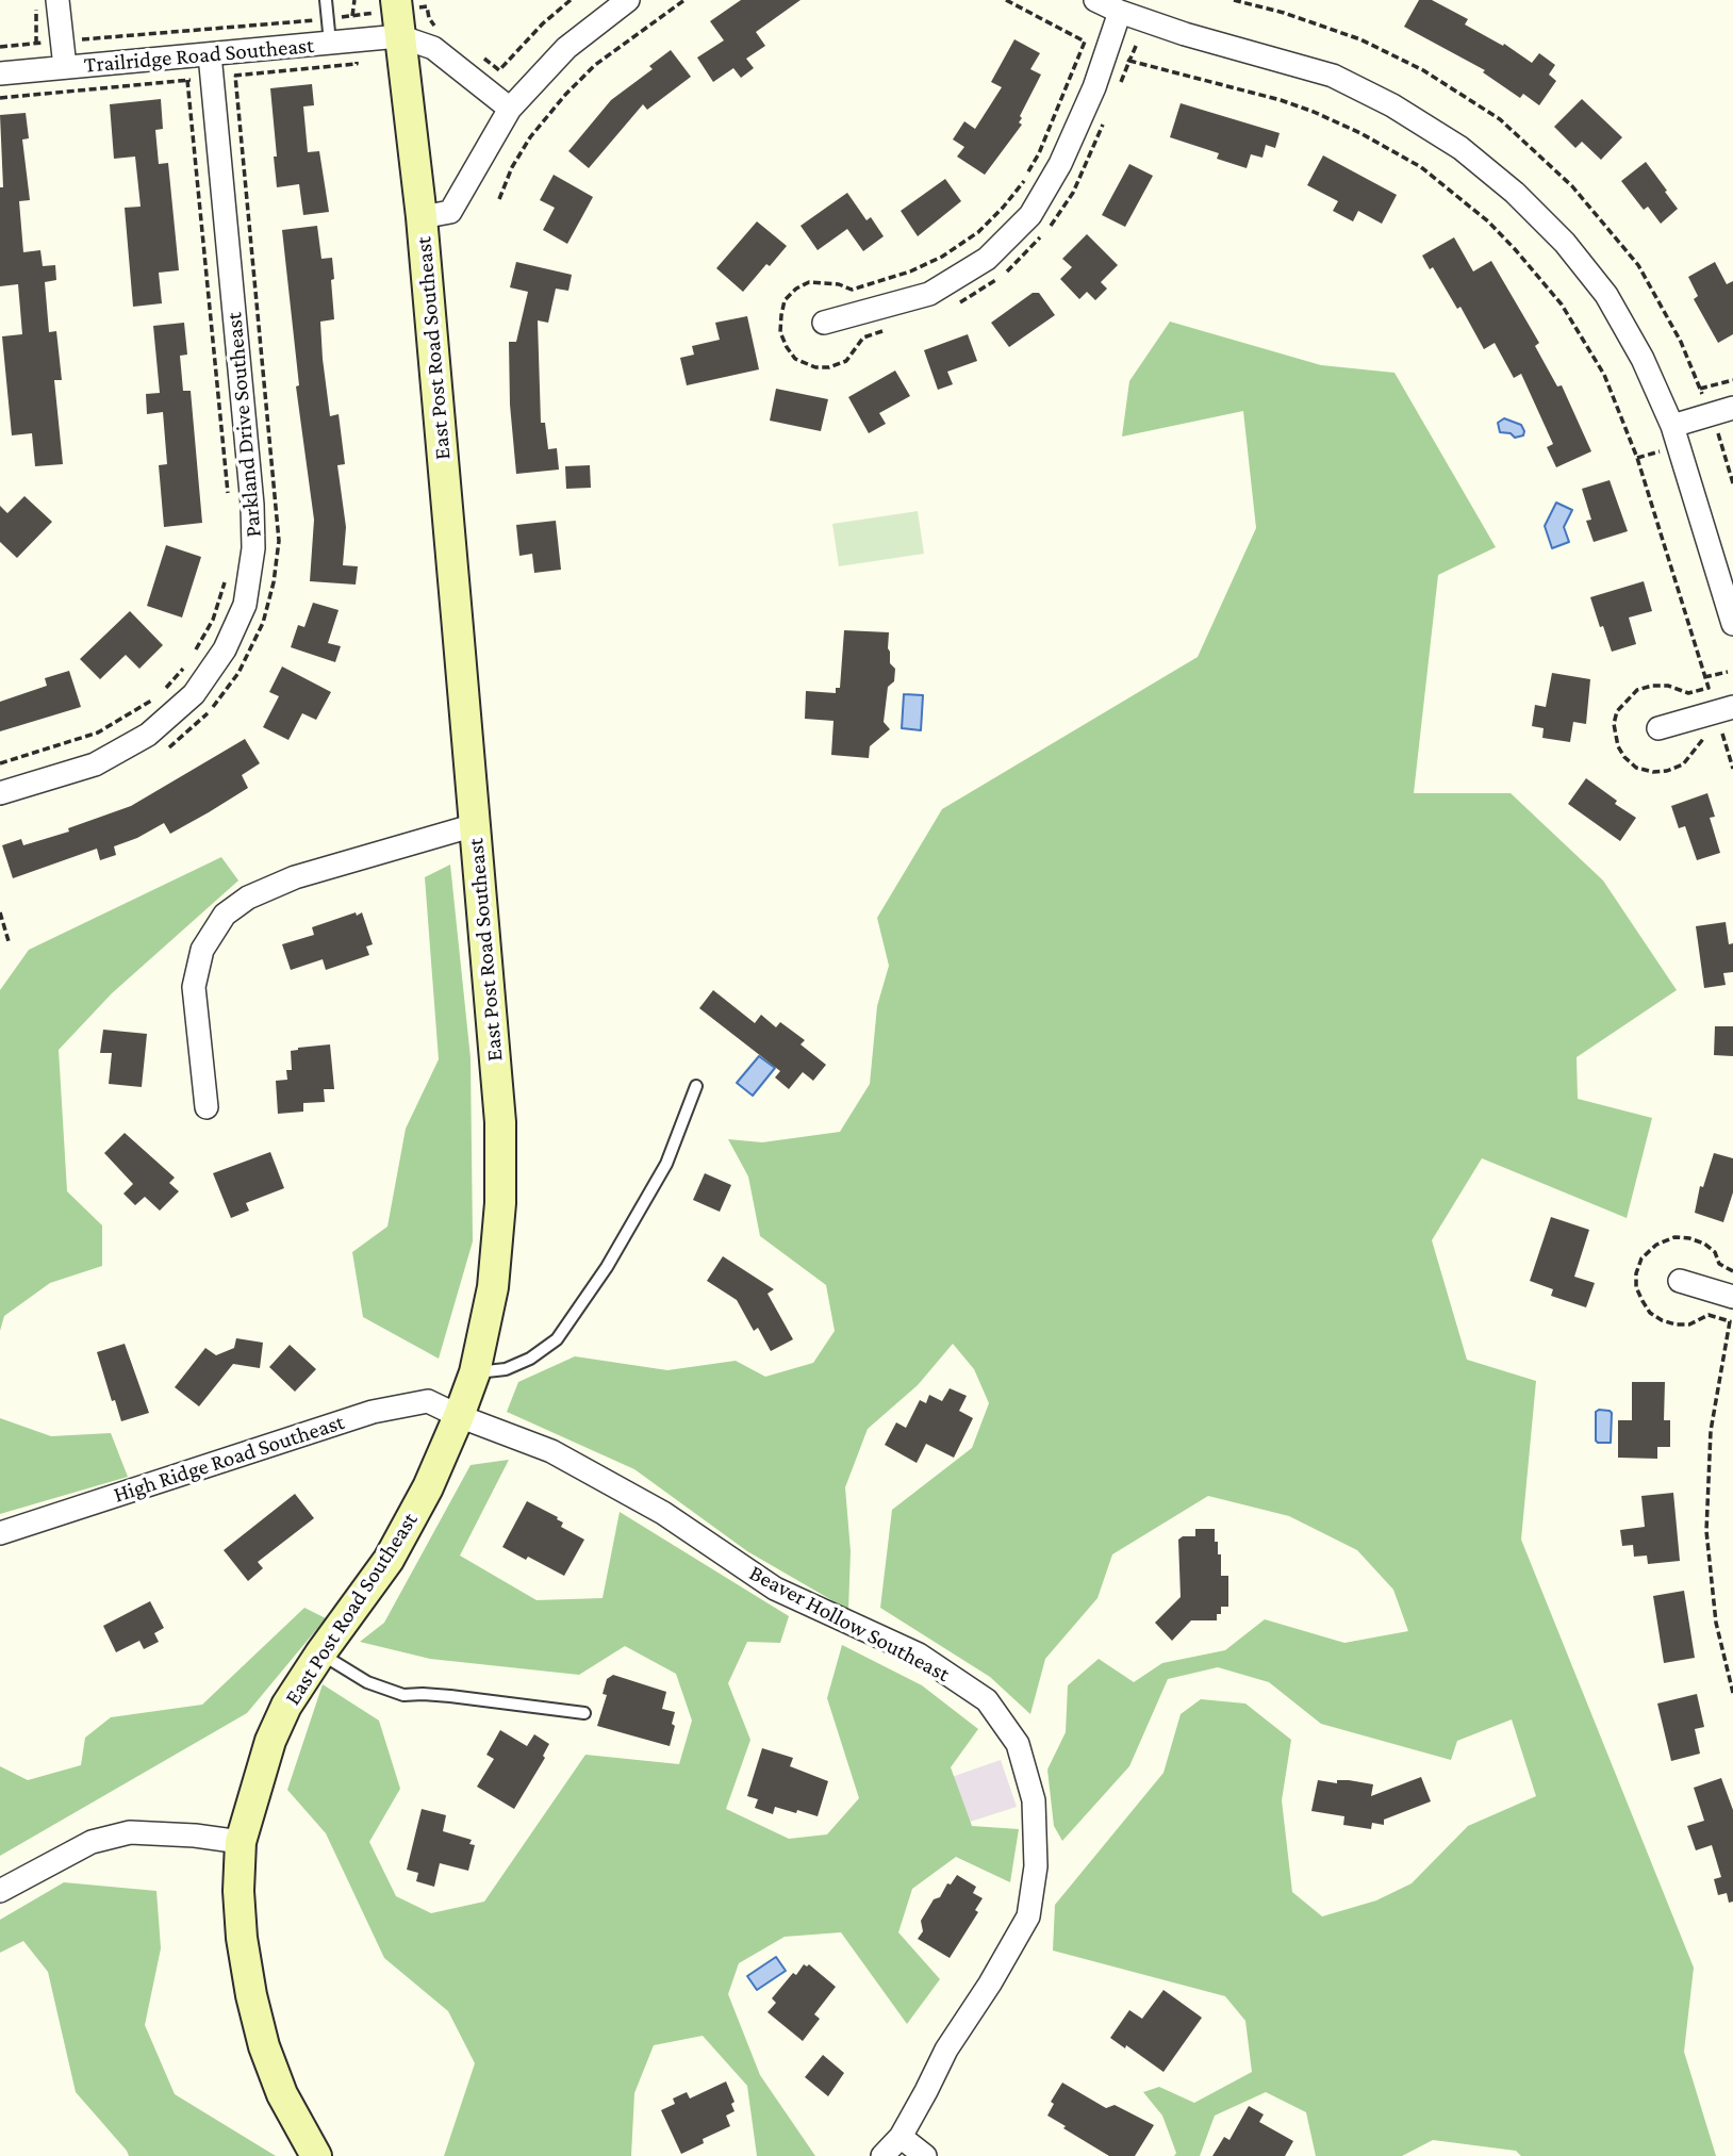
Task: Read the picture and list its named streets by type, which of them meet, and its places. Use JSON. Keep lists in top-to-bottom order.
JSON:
{
  "streets": {
    "main road": ["East Post Road Southeast"],
    "street": [
      "Trailridge Road Southeast",
      "Parkland Drive Southeast",
      "High Ridge Road Southeast",
      "Beaver Hollow Southeast"
    ]
  },
  "crossings": [
    ["Trailridge Road Southeast", "East Post Road Southeast"],
    ["Trailridge Road Southeast", "Parkland Drive Southeast"],
    ["East Post Road Southeast", "High Ridge Road Southeast"],
    ["East Post Road Southeast", "Beaver Hollow Southeast"],
    ["High Ridge Road Southeast", "Beaver Hollow Southeast"]
  ]
}
